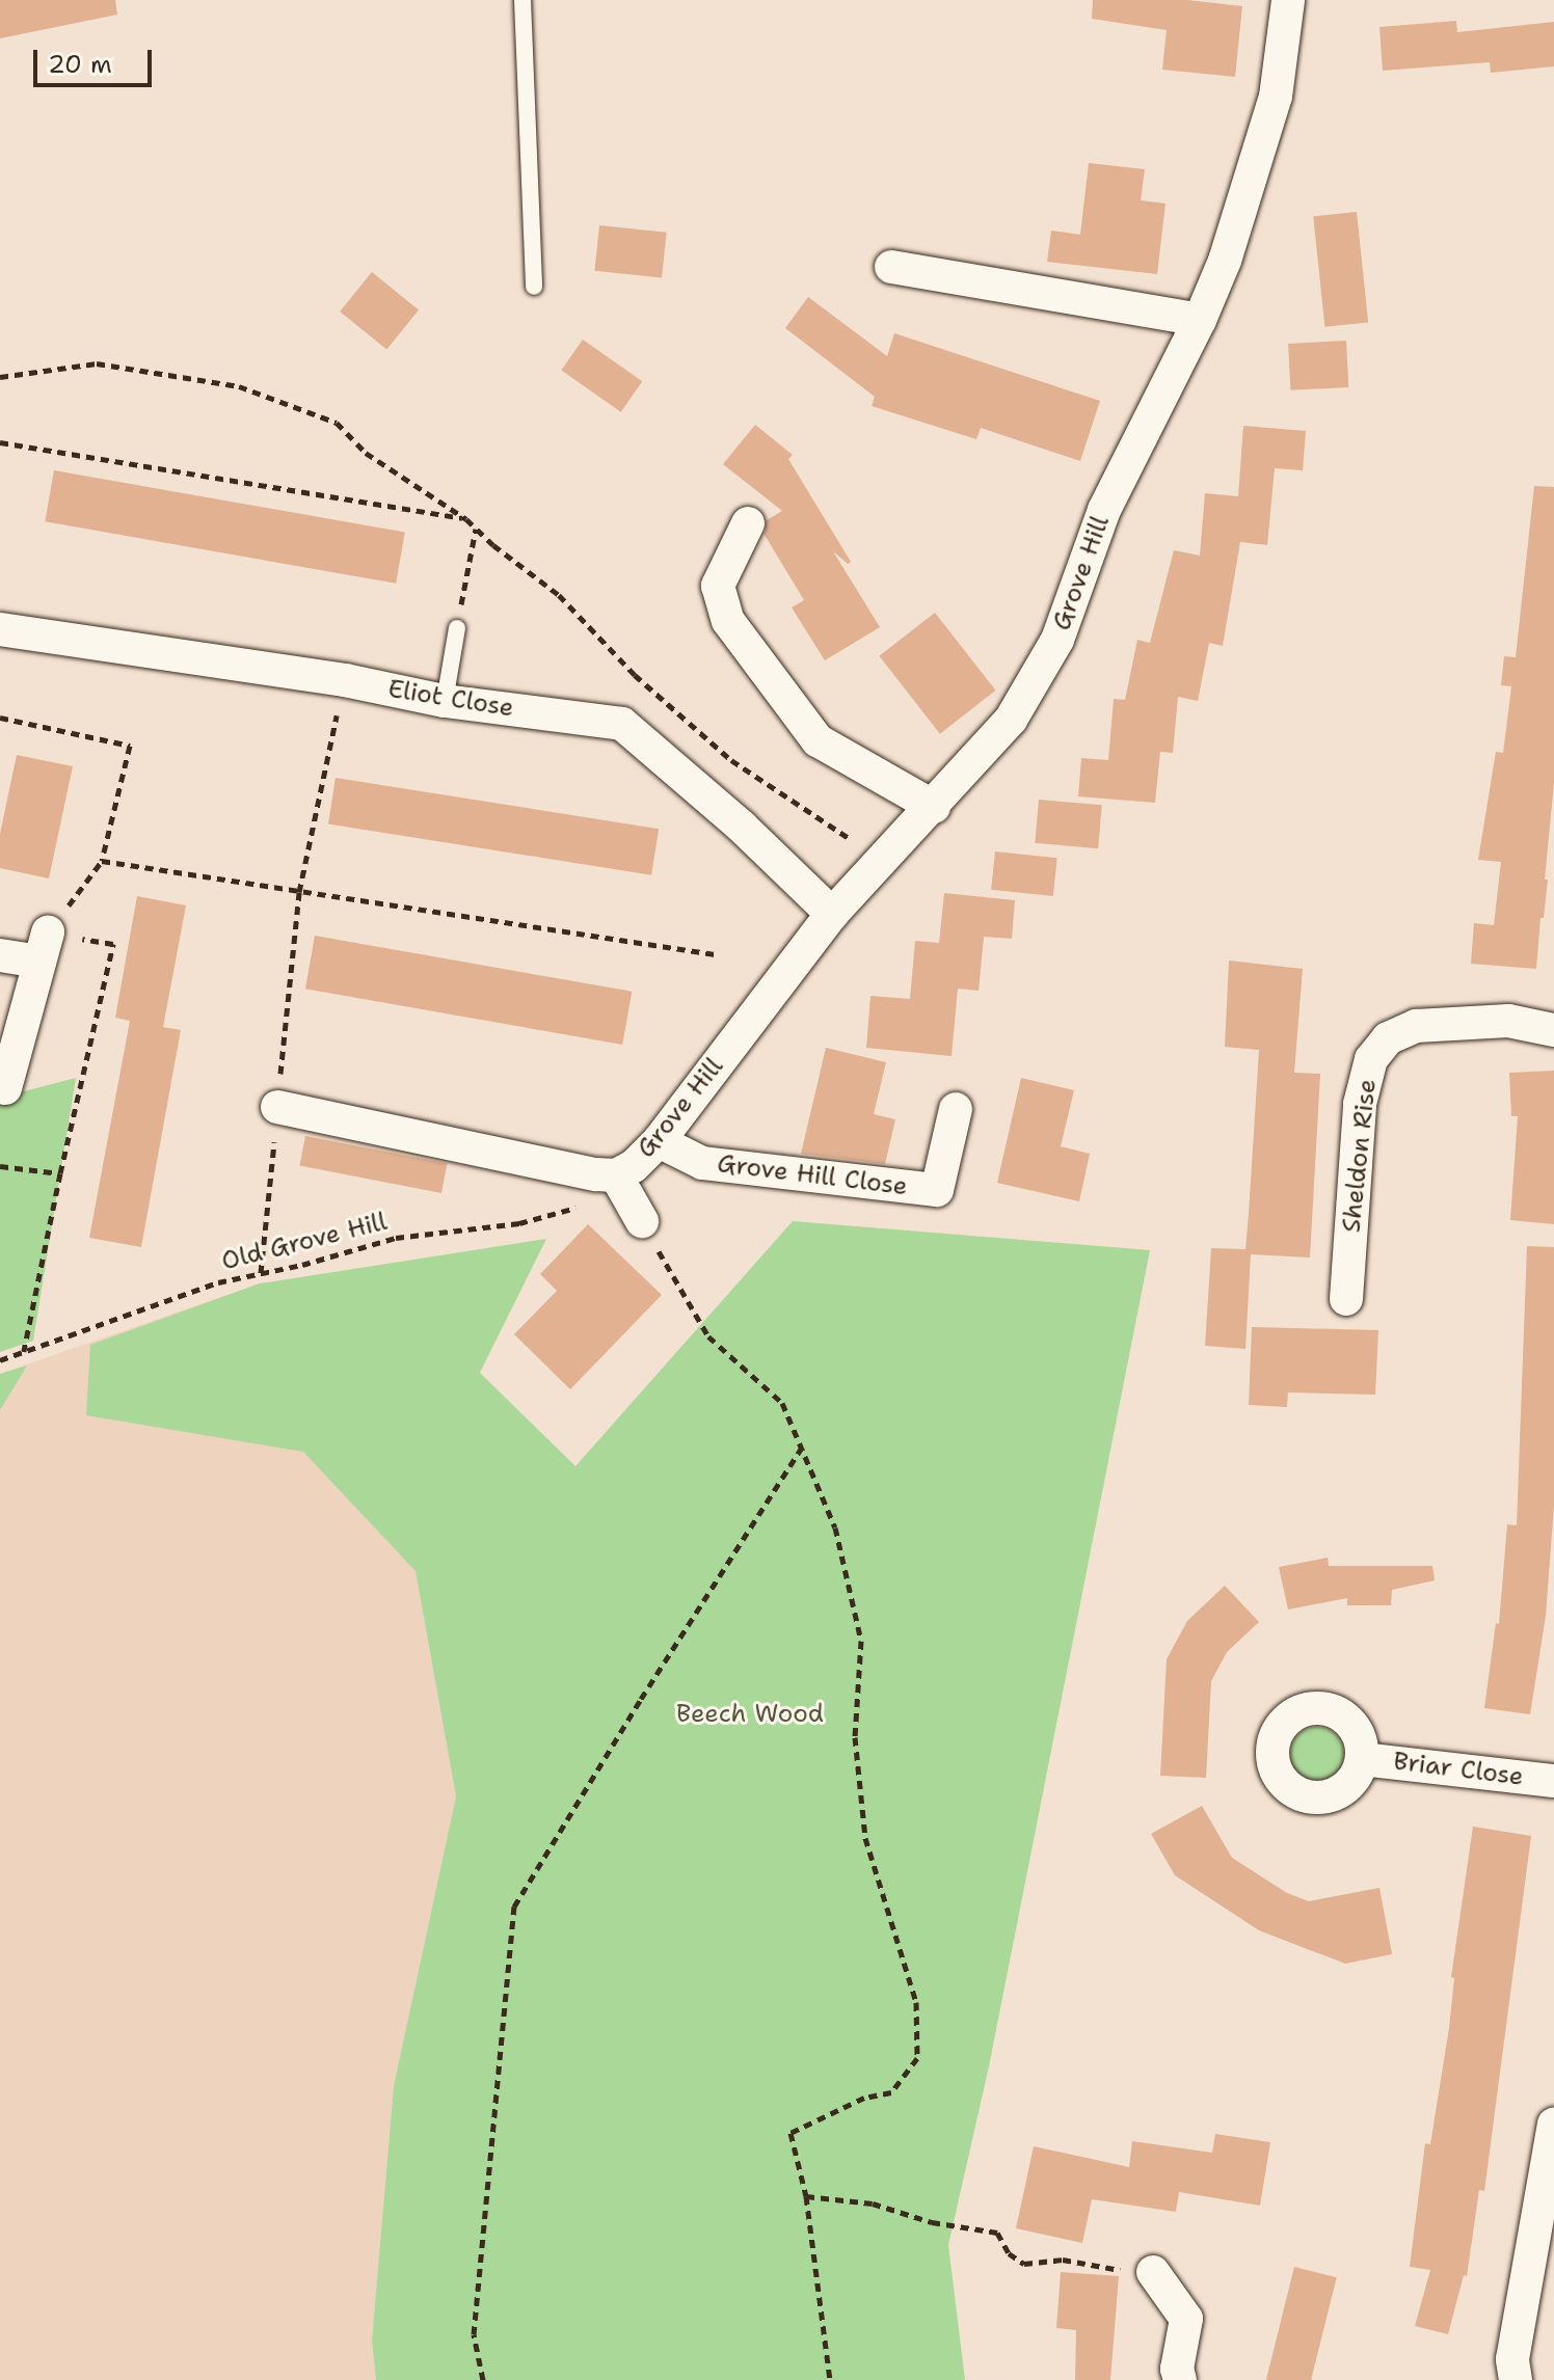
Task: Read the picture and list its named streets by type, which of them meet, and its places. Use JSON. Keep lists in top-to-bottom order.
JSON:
{
  "streets": {
    "street": [
      "Grove Hill",
      "Eliot Close",
      "Sheldon Rise",
      "Grove Hill Close",
      "Briar Close"
    ],
    "path": ["Old Grove Hill"]
  },
  "crossings": [
    ["Grove Hill", "Eliot Close"],
    ["Grove Hill", "Grove Hill Close"],
    ["Grove Hill", "Old Grove Hill"]
  ],
  "parks": ["Beech Wood"],
  "scale_bar": "20 m"
}
